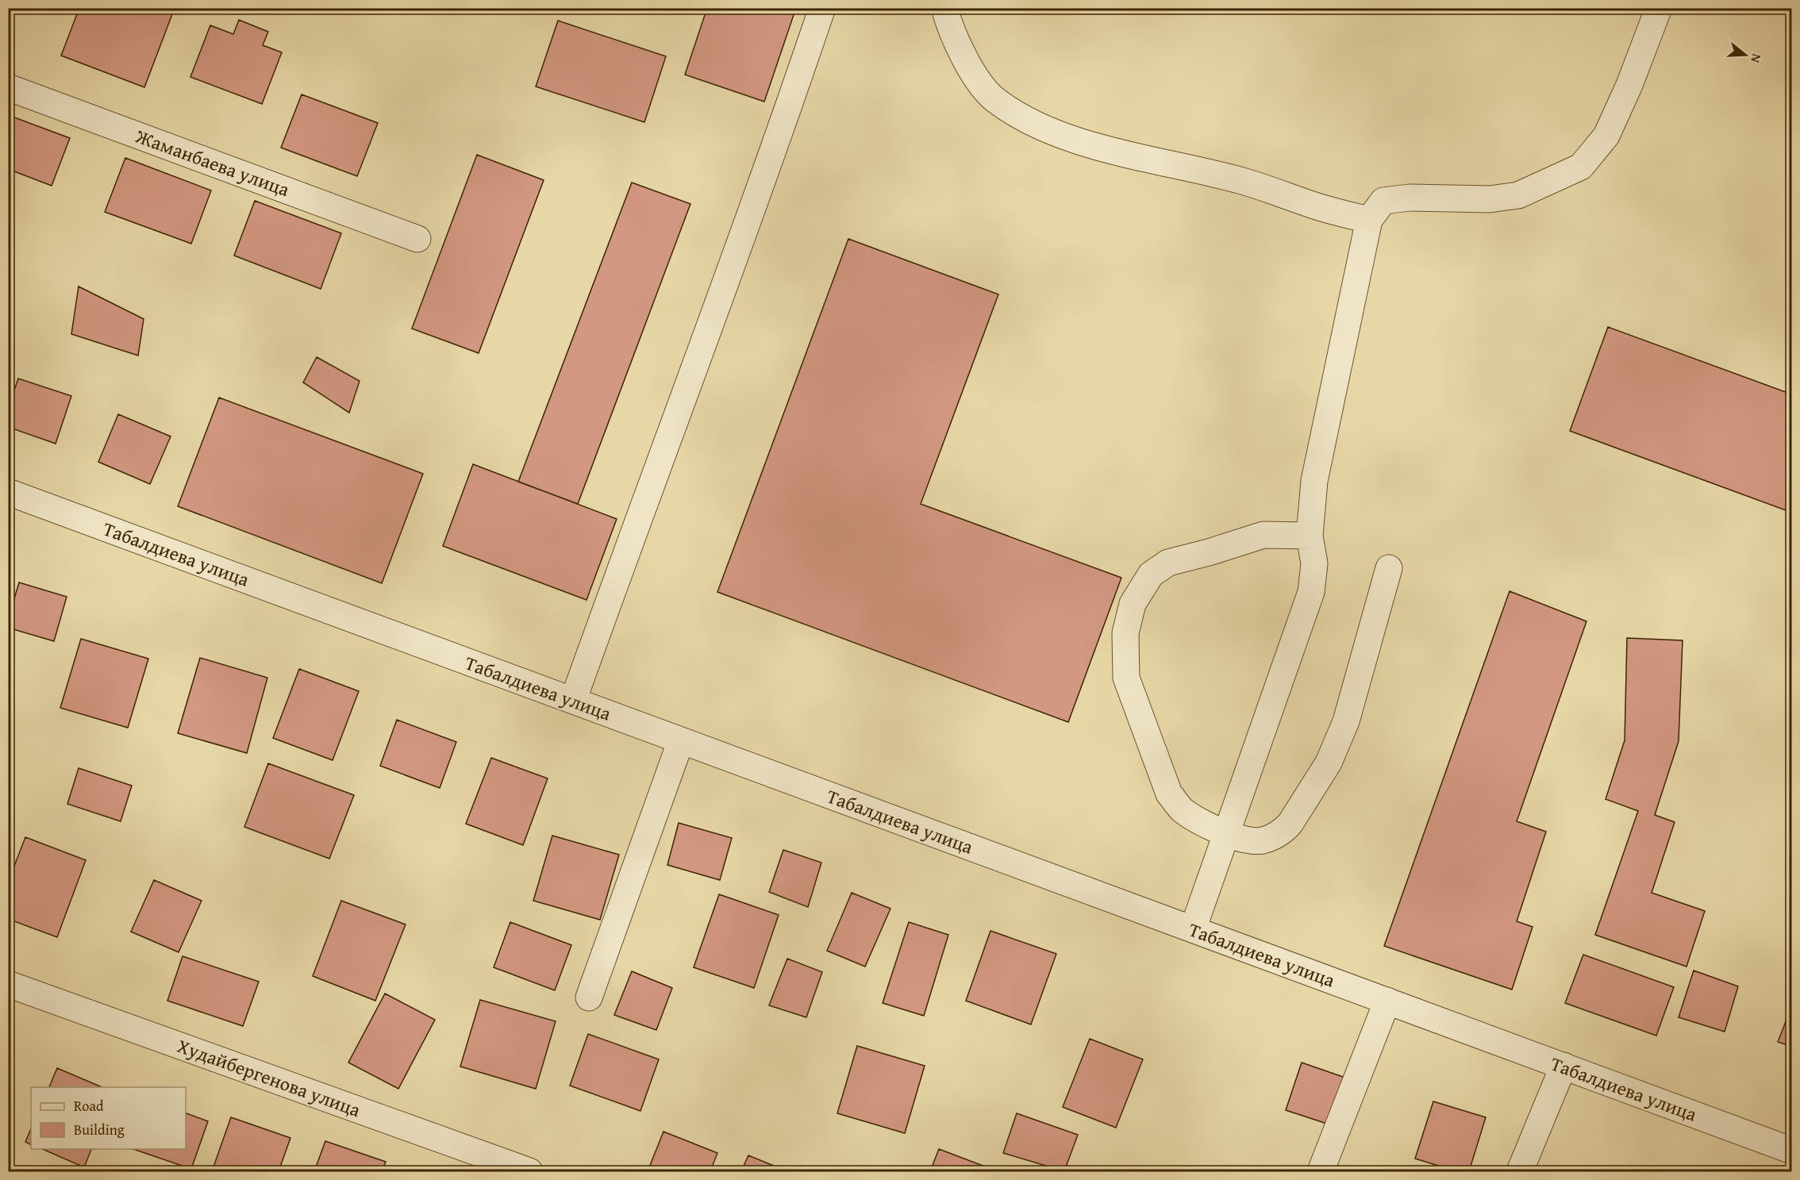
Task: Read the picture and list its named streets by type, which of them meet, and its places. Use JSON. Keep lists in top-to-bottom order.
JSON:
{
  "streets": {
    "street": ["Жаманбаева улица", "Табалдиева улица", "Худайбергенова улица"]
  },
  "legend": ["Road", "Building"],
  "north": "right"
}
